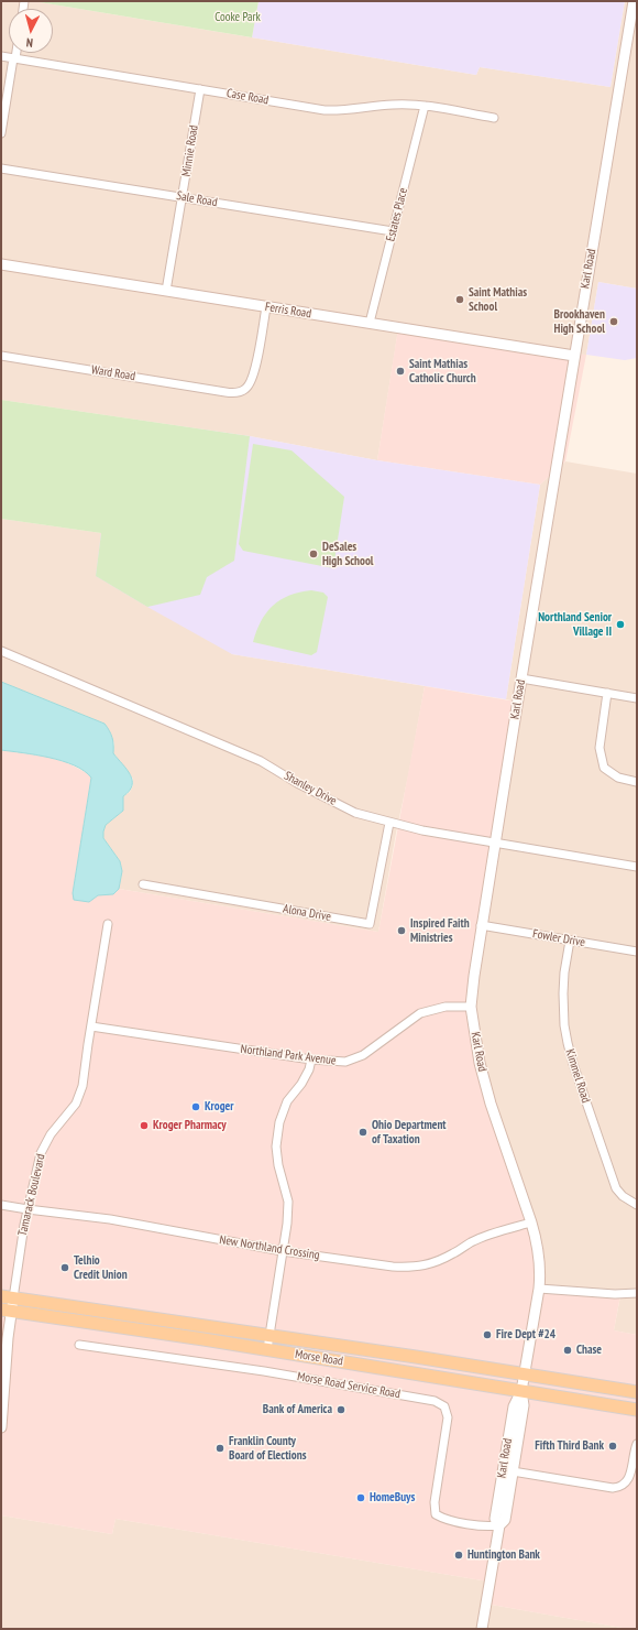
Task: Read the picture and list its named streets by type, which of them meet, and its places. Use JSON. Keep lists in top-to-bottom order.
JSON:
{
  "streets": {
    "main road": [
      "Karl Road",
      "Ferris Road",
      "Tamarack Boulevard",
      "Morse Road"
    ],
    "street": [
      "Case Road",
      "Minnie Road",
      "Sale Road",
      "Estates Place",
      "Ward Road",
      "Shanley Drive",
      "Alona Drive",
      "Fowler Drive",
      "Northland Park Avenue",
      "Kimmel Road",
      "New Northland Crossing",
      "Morse Road Service Road"
    ]
  },
  "crossings": [
    ["Case Road", "Minnie Road"],
    ["Case Road", "Estates Place"],
    ["Minnie Road", "Sale Road"],
    ["Minnie Road", "Ferris Road"],
    ["Sale Road", "Estates Place"],
    ["Estates Place", "Ferris Road"],
    ["Karl Road", "Ferris Road"],
    ["Karl Road", "Shanley Drive"],
    ["Karl Road", "Fowler Drive"],
    ["Karl Road", "Northland Park Avenue"],
    ["Karl Road", "New Northland Crossing"],
    ["Karl Road", "Morse Road"],
    ["Karl Road", "Morse Road Service Road"],
    ["Ferris Road", "Ward Road"],
    ["Shanley Drive", "Alona Drive"],
    ["Fowler Drive", "Kimmel Road"],
    ["Northland Park Avenue", "Tamarack Boulevard"],
    ["Tamarack Boulevard", "New Northland Crossing"],
    ["Tamarack Boulevard", "Morse Road"]
  ],
  "parks": ["Cooke Park"],
  "places": [
    "Saint Mathias School",
    "Brookhaven High School",
    "Saint Mathias Catholic Church",
    "DeSales High School",
    "Northland Senior Village II",
    "Inspired Faith Ministries",
    "Kroger",
    "Kroger Pharmacy",
    "Ohio Department of Taxation",
    "Telhio Credit Union",
    "Fire Dept #24",
    "Chase",
    "Bank of America",
    "Fifth Third Bank",
    "Franklin County Board of Elections",
    "HomeBuys",
    "Huntington Bank"
  ],
  "north": "bottom"
}
